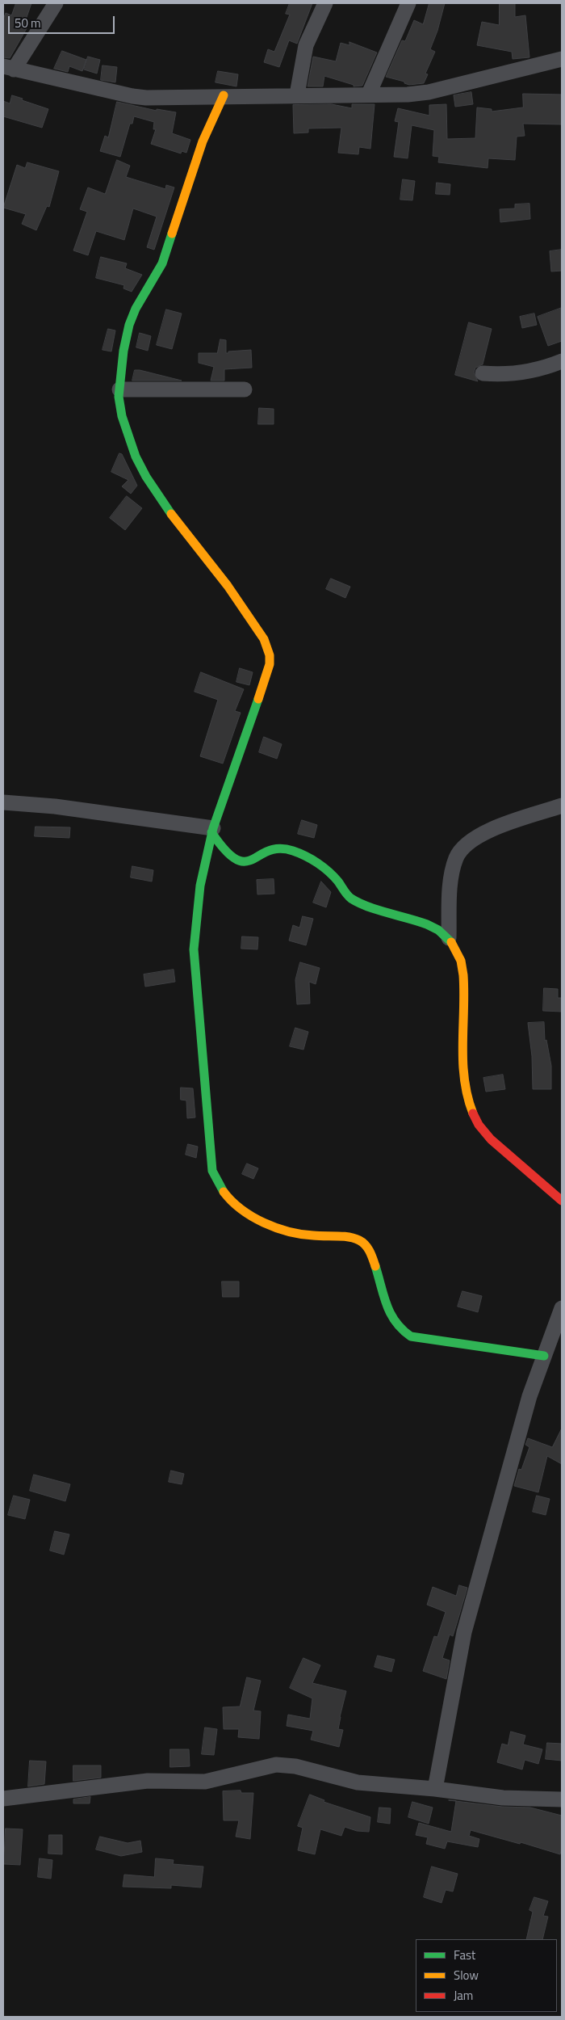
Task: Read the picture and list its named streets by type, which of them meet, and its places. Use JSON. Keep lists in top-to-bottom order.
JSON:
{
  "legend": ["Fast", "Slow", "Jam"],
  "scale_bar": "50 m"
}
